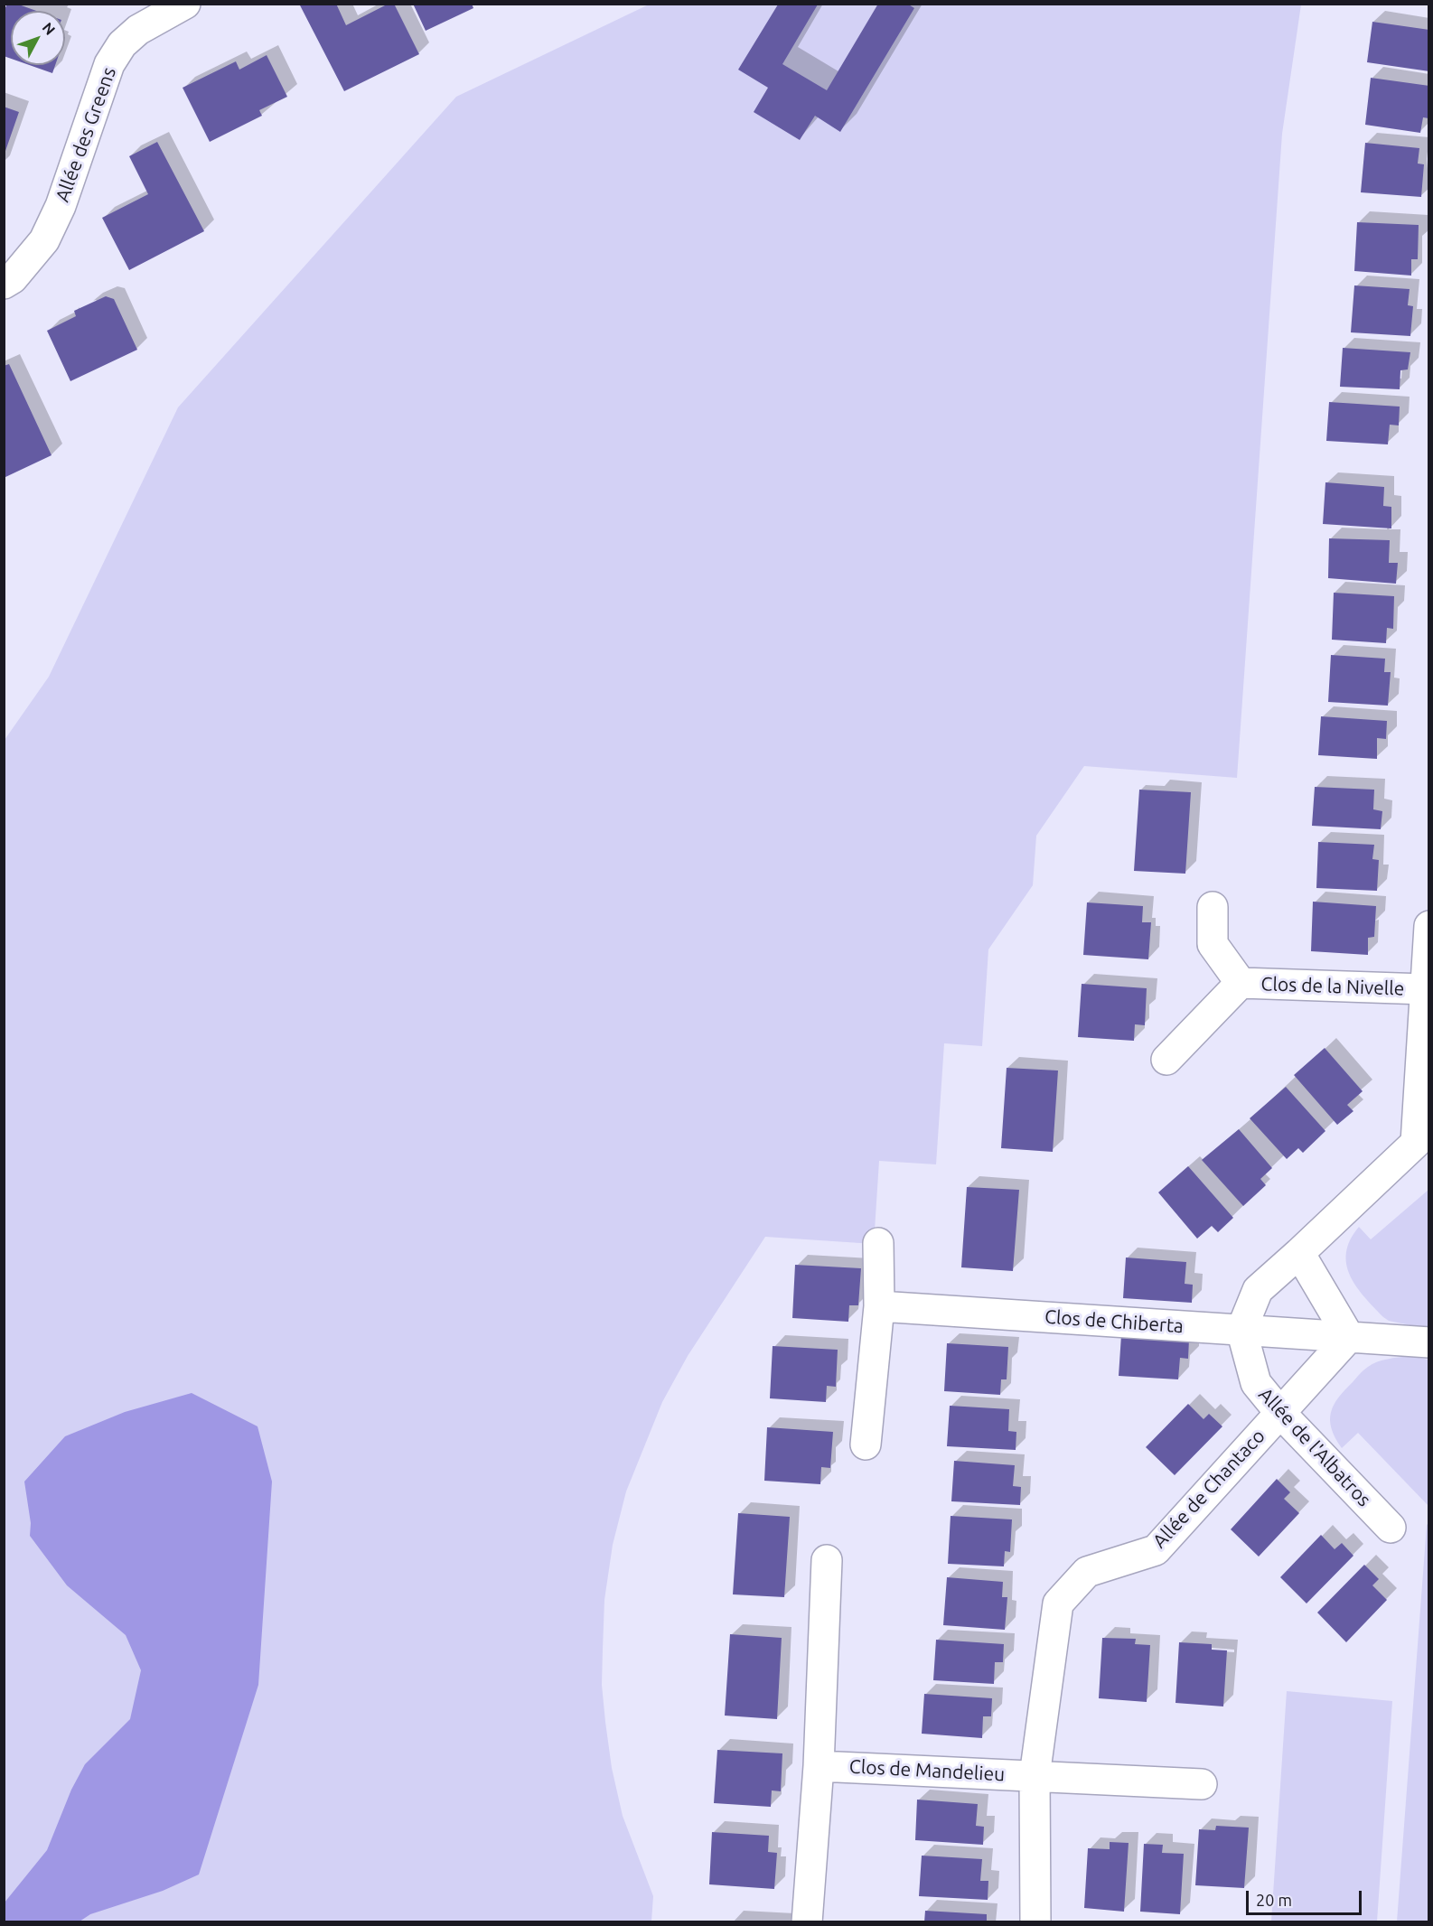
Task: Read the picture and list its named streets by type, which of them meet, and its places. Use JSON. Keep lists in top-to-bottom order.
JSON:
{
  "streets": {
    "street": [
      "Allée des Greens",
      "Clos de la Nivelle",
      "Clos de Chiberta",
      "Allée de l'Albatros",
      "Allée de Chantaco",
      "Clos de Mandelieu"
    ]
  },
  "crossings": [
    ["Clos de Chiberta", "Allée de l'Albatros"],
    ["Clos de Chiberta", "Allée de Chantaco"],
    ["Allée de l'Albatros", "Allée de Chantaco"],
    ["Allée de Chantaco", "Clos de Mandelieu"]
  ],
  "scale_bar": "20 m",
  "north": "top right"
}
